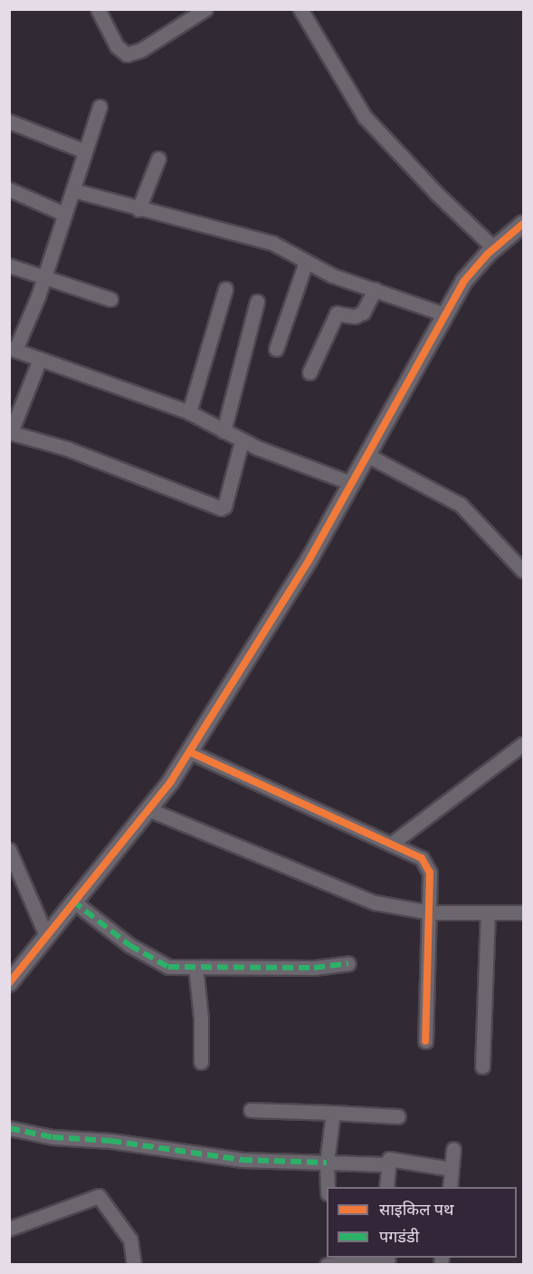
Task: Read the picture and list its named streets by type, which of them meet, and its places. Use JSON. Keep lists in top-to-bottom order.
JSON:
{
  "legend": ["साइकिल पथ", "पगडंडी"]
}
